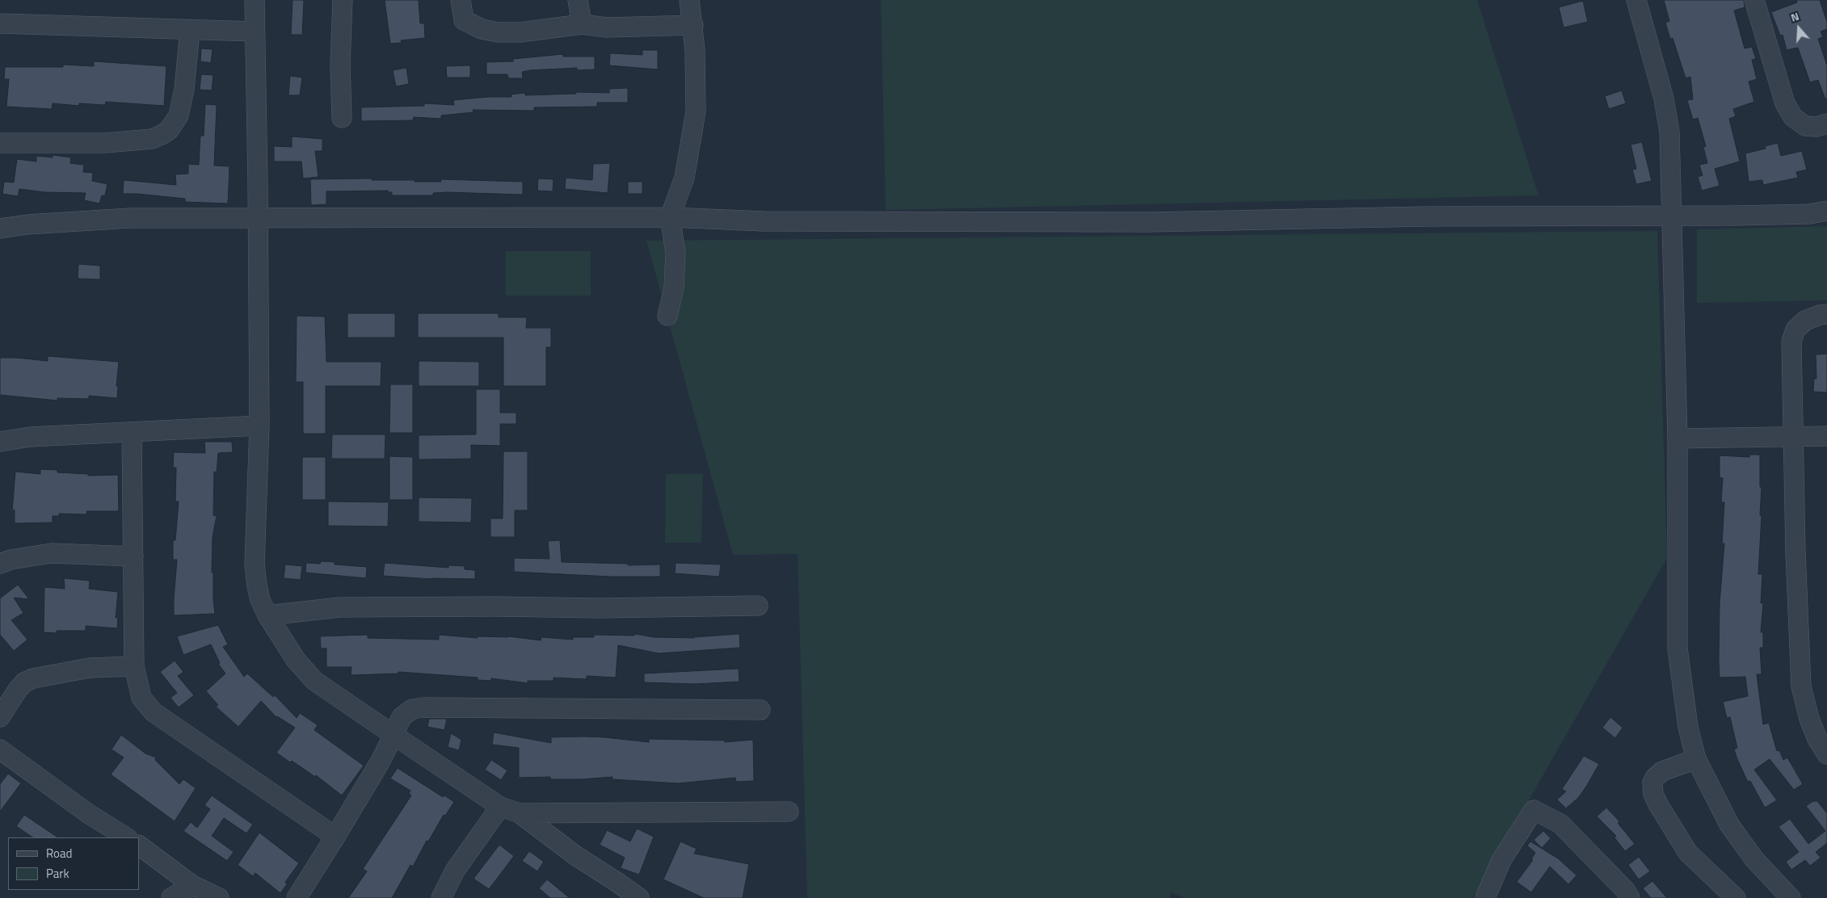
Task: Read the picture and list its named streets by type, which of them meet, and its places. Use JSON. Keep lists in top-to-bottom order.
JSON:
{
  "legend": ["Road", "Park"],
  "north": "top"
}
